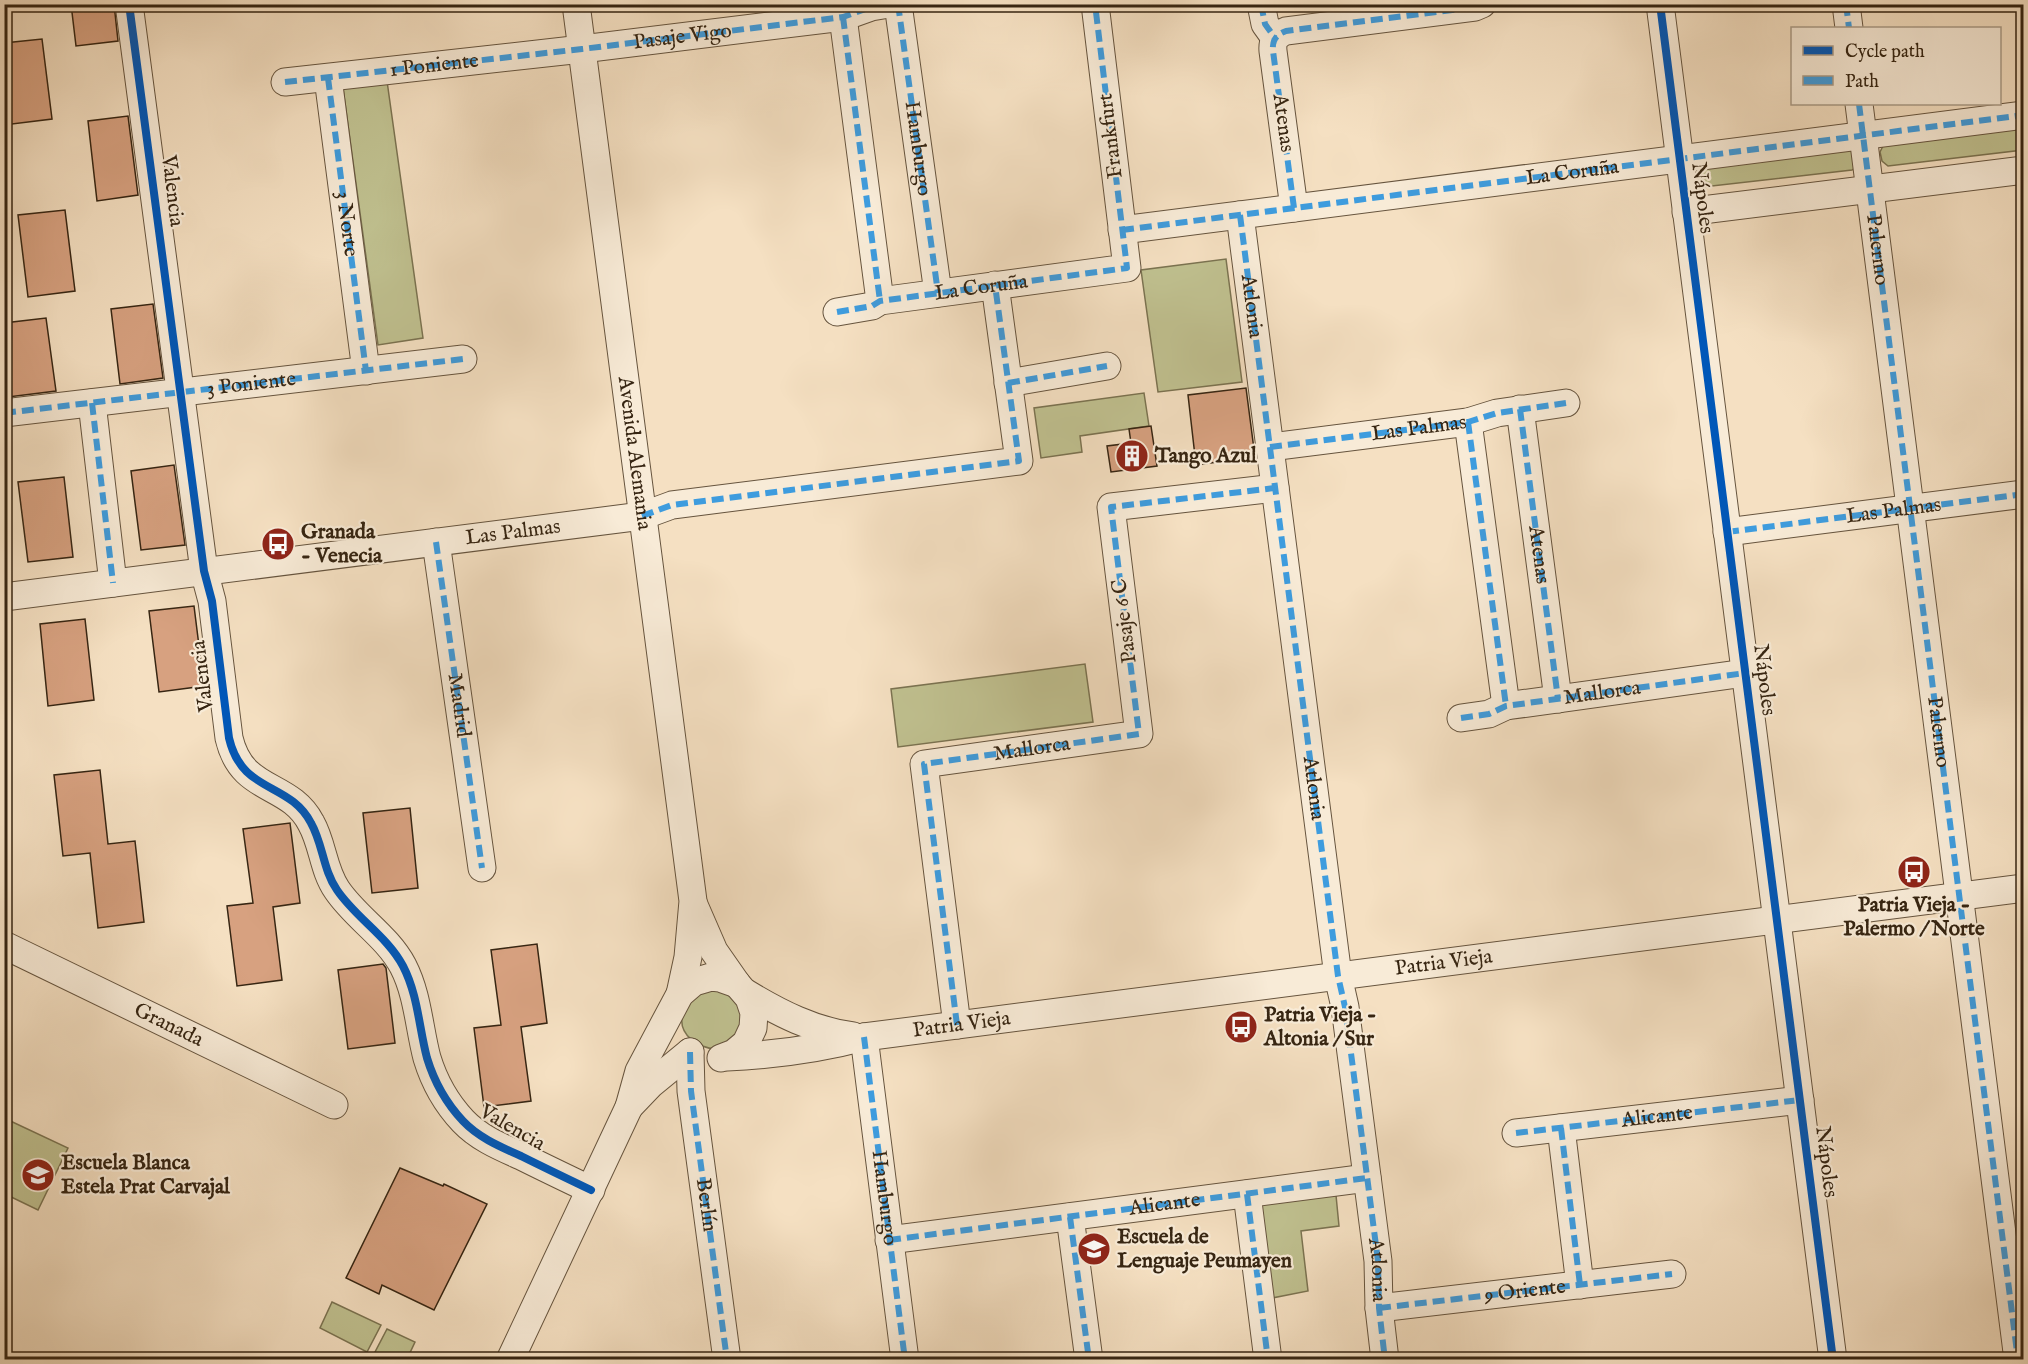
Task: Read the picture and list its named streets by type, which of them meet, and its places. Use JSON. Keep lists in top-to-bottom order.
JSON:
{
  "streets": {
    "street": [
      "Pasaje Vigo",
      "1 Poniente",
      "Atenas",
      "Frankfurt",
      "Hamburgo",
      "La Coruña",
      "Valencia",
      "Nápoles",
      "3 Norte",
      "Palermo",
      "Atlonia",
      "3 Poniente",
      "Las Palmas",
      "Avenida Alemania",
      "Pasaje 6 C",
      "Mallorca",
      "Madrid",
      "Patria Vieja",
      "Granada",
      "Alicante",
      "Berlín",
      "9 Oriente"
    ]
  },
  "crossings": [
    ["Pasaje Vigo", "1 Poniente"],
    ["Pasaje Vigo", "Avenida Alemania"],
    ["1 Poniente", "3 Norte"],
    ["1 Poniente", "Avenida Alemania"],
    ["Atenas", "La Coruña"],
    ["Atenas", "Las Palmas"],
    ["Atenas", "Mallorca"],
    ["Frankfurt", "La Coruña"],
    ["Hamburgo", "La Coruña"],
    ["Hamburgo", "Patria Vieja"],
    ["Hamburgo", "Alicante"],
    ["La Coruña", "Nápoles"],
    ["La Coruña", "Palermo"],
    ["La Coruña", "Atlonia"],
    ["Valencia", "3 Poniente"],
    ["Valencia", "Las Palmas"],
    ["Valencia", "Avenida Alemania"],
    ["Nápoles", "Las Palmas"],
    ["Nápoles", "Mallorca"],
    ["Nápoles", "Patria Vieja"],
    ["Nápoles", "Alicante"],
    ["3 Norte", "3 Poniente"],
    ["Palermo", "Las Palmas"],
    ["Palermo", "Patria Vieja"],
    ["Atlonia", "Las Palmas"],
    ["Atlonia", "Pasaje 6 C"],
    ["Atlonia", "Patria Vieja"],
    ["Atlonia", "Alicante"],
    ["Atlonia", "9 Oriente"],
    ["Las Palmas", "Avenida Alemania"],
    ["Las Palmas", "Madrid"],
    ["Avenida Alemania", "Patria Vieja"],
    ["Avenida Alemania", "Berlín"],
    ["Pasaje 6 C", "Mallorca"],
    ["Mallorca", "Patria Vieja"],
    ["Patria Vieja", "Berlín"]
  ],
  "places": {
    "building": ["Tango Azul"],
    "bus stop": ["Granada - Venecia", "Patria Vieja - Palermo / Norte", "Patria Vieja - Altonia / Sur"],
    "school or university": ["Escuela Blanca Estela Prat Carvajal", "Escuela de Lenguaje Peumayen"]
  },
  "legend": ["Cycle path", "Path"]
}
